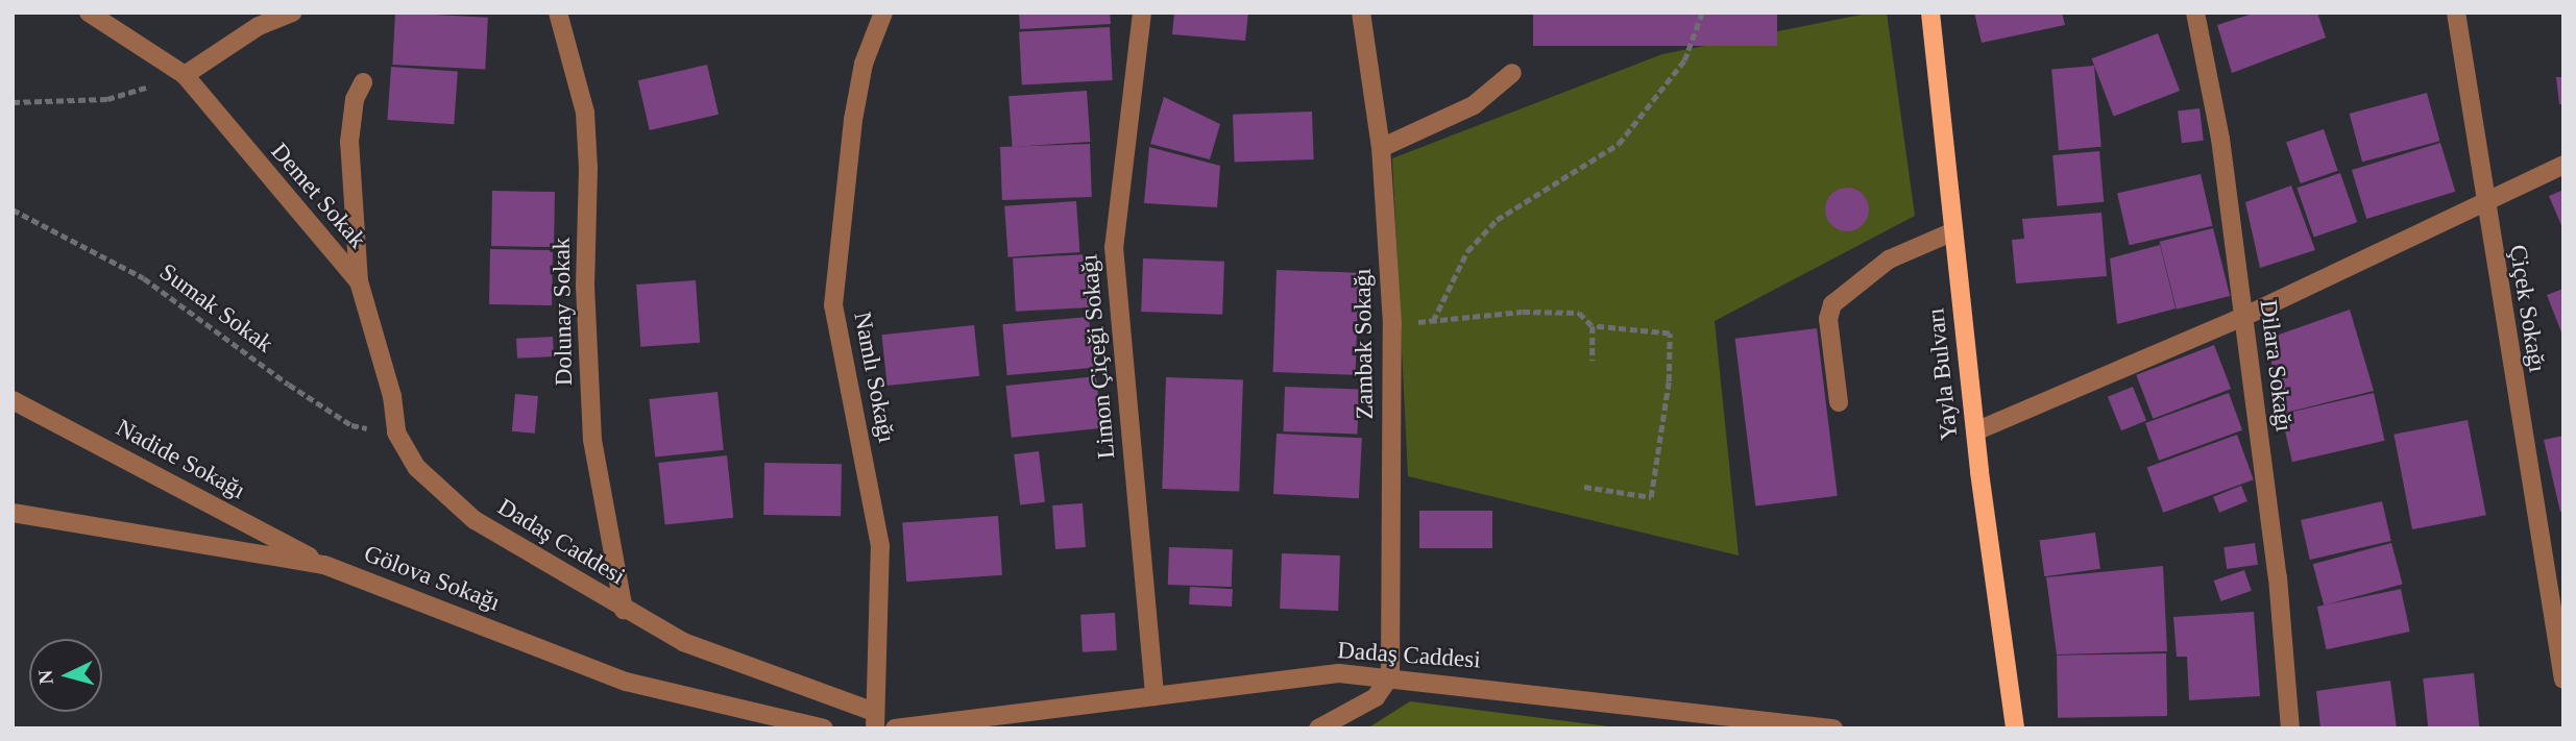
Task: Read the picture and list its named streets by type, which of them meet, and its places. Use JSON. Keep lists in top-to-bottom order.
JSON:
{
  "streets": {
    "main road": ["Yayla Bulvarı"],
    "street": [
      "Demet Sokak",
      "Çiçek Sokağı",
      "Dolunay Sokak",
      "Zambak Sokağı",
      "Limon Çiçeği Sokağı",
      "Dilara Sokağı",
      "Namlı Sokağı",
      "Nadide Sokağı",
      "Dadaş Caddesi",
      "Gölova Sokağı"
    ],
    "path": ["Sumak Sokak"]
  },
  "crossings": [
    ["Demet Sokak", "Dadaş Caddesi"],
    ["Sumak Sokak", "Dadaş Caddesi"],
    ["Dolunay Sokak", "Dadaş Caddesi"],
    ["Zambak Sokağı", "Dadaş Caddesi"],
    ["Limon Çiçeği Sokağı", "Dadaş Caddesi"],
    ["Namlı Sokağı", "Dadaş Caddesi"],
    ["Nadide Sokağı", "Gölova Sokağı"]
  ],
  "north": "left"
}
